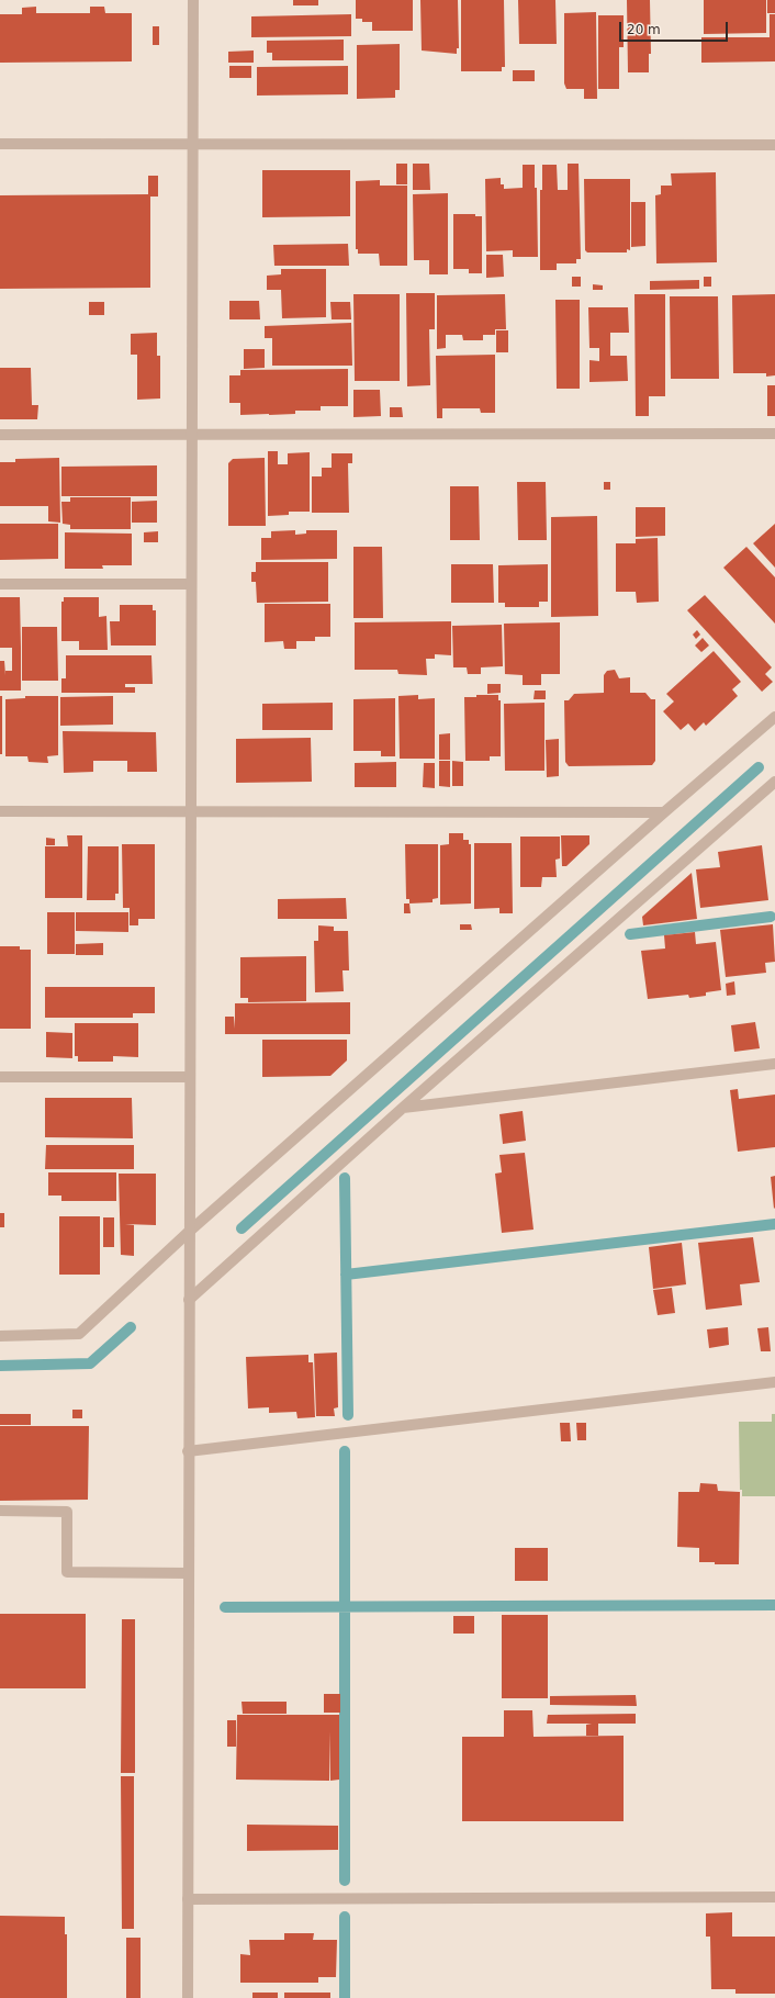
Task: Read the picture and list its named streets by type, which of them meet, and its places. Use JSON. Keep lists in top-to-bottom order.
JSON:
{
  "scale_bar": "20 m"
}
